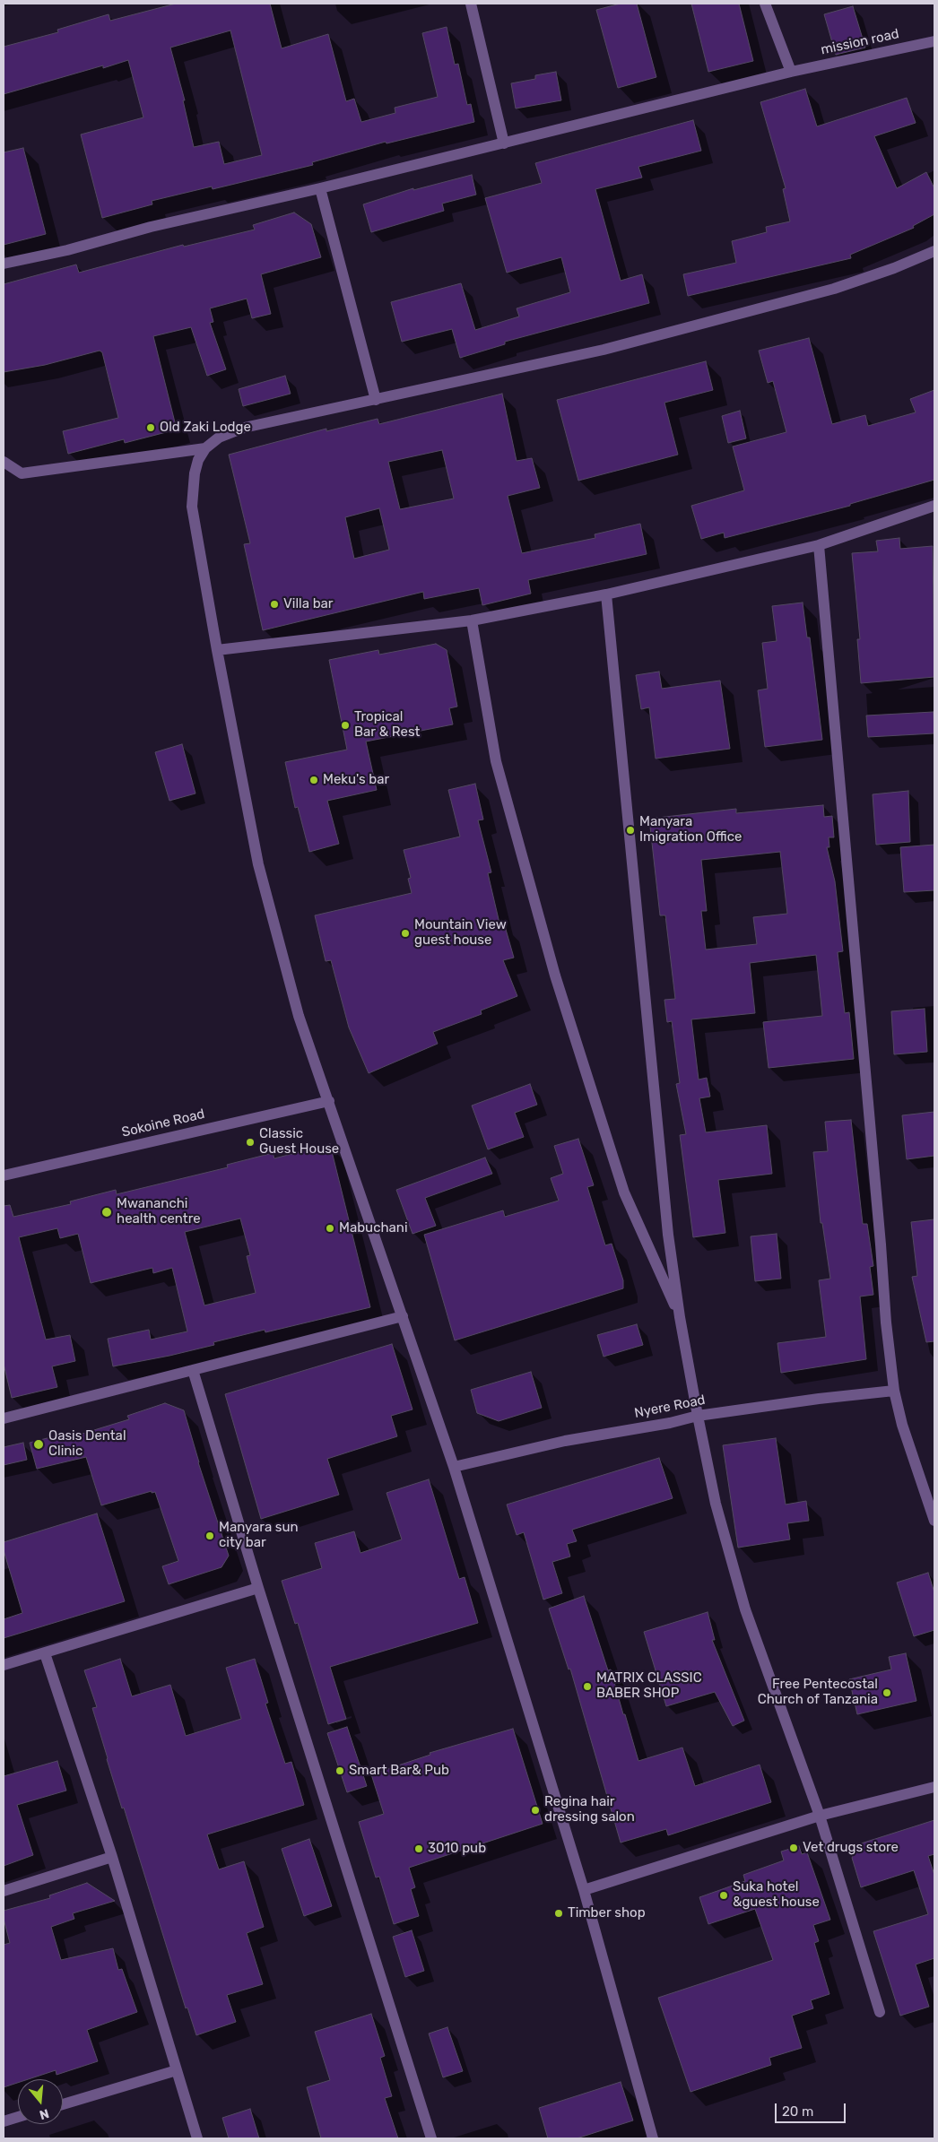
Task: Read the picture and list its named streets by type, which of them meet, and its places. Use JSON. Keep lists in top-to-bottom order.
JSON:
{
  "streets": {
    "street": ["mission road", "Sokoine Road", "Nyere Road"]
  },
  "places": [
    "Old Zaki Lodge",
    "Villa bar",
    "Tropical Bar & Rest",
    "Meku's bar",
    "Manyara Imigration Office",
    "Mountain View guest house",
    "Classic Guest House",
    "Mwananchi health centre",
    "Mabuchani",
    "Oasis Dental Clinic",
    "Manyara sun city bar",
    "MATRIX CLASSIC BABER SHOP",
    "Free Pentecostal Church of Tanzania",
    "Smart Bar& Pub",
    "Regina hair dressing salon",
    "Vet drugs store",
    "3010 pub",
    "Suka hotel &guest house",
    "Timber shop"
  ],
  "scale_bar": "20 m",
  "north": "bottom"
}
